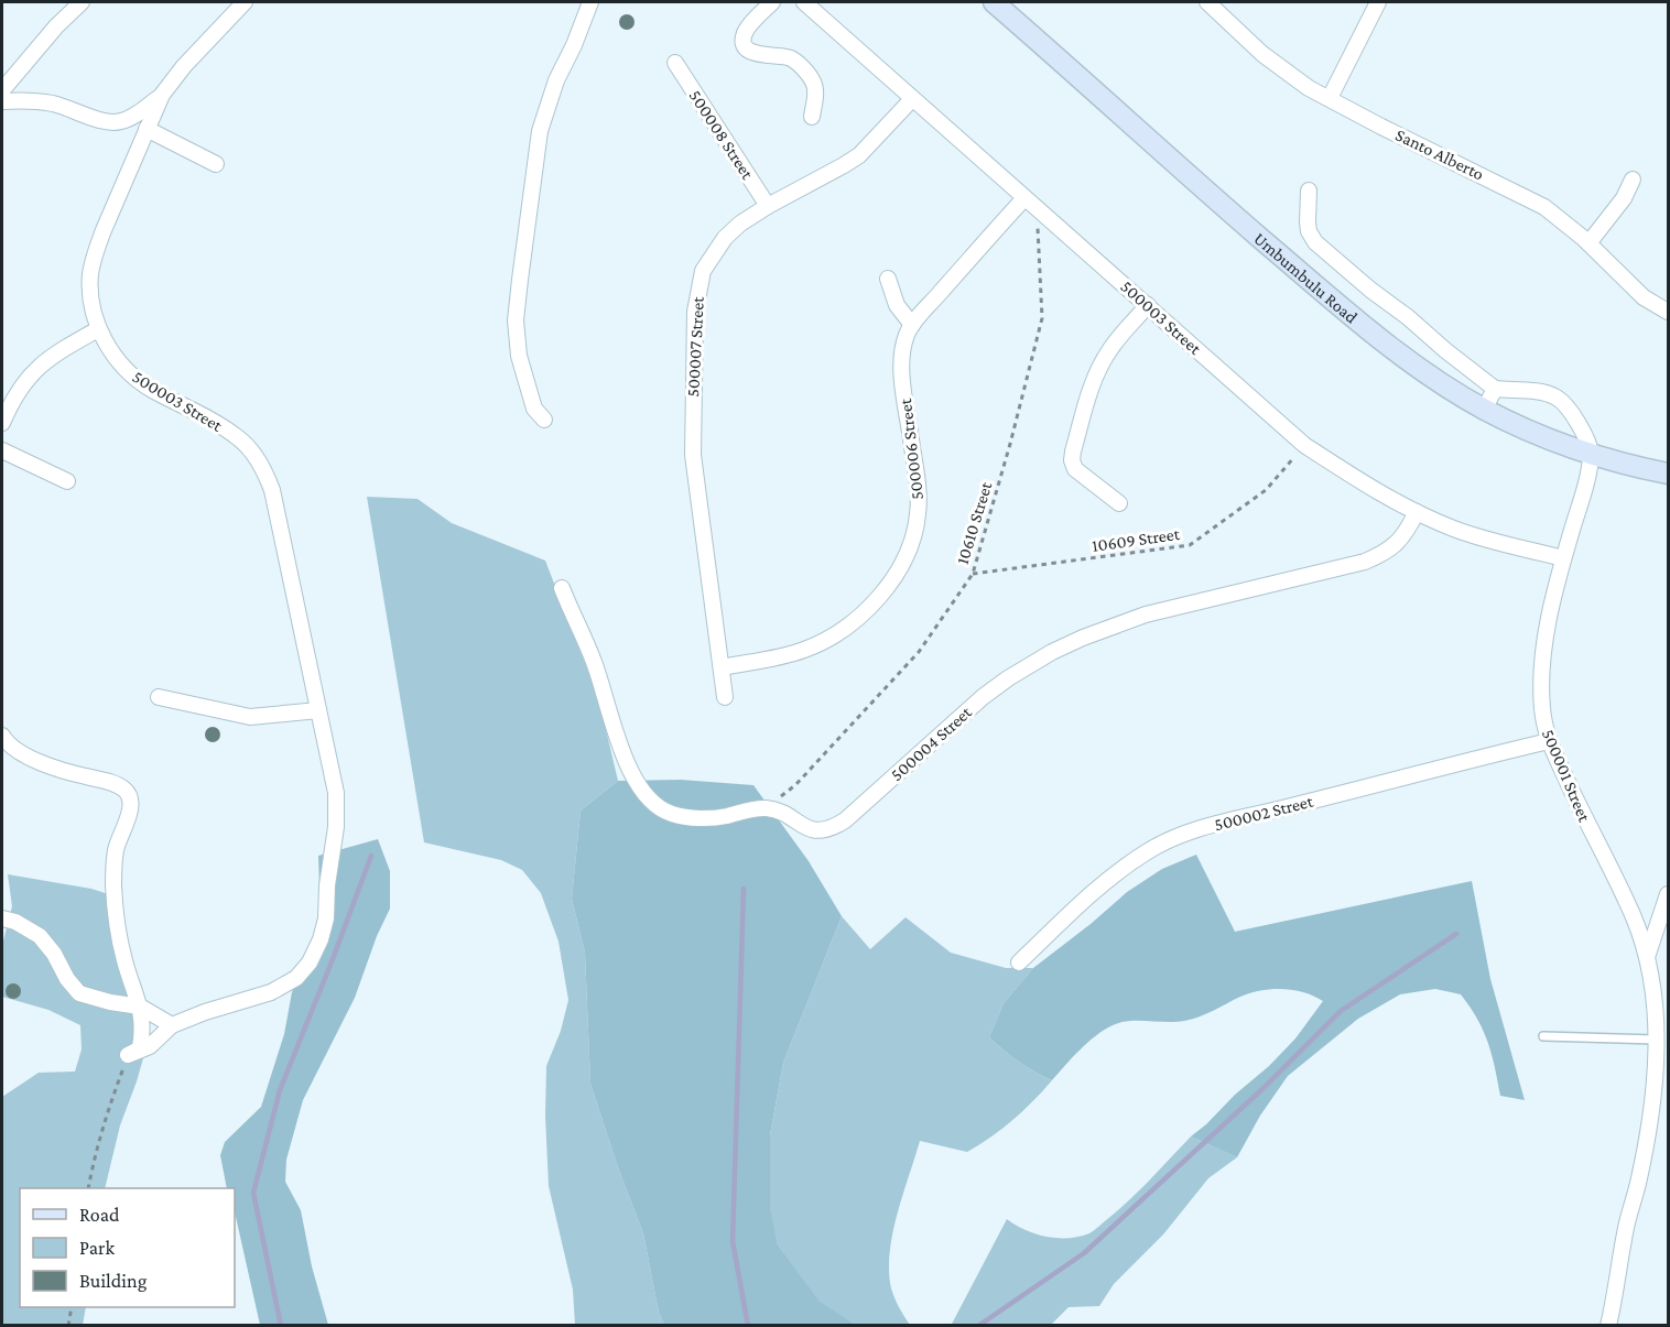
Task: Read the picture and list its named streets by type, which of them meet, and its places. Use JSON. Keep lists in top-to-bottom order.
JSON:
{
  "streets": {
    "main road": ["Umbumbulu Road"],
    "street": [
      "500008 Street",
      "Santo Alberto",
      "500003 Street",
      "500007 Street",
      "500006 Street",
      "500004 Street",
      "500001 Street",
      "500002 Street"
    ],
    "path": ["10610 Street", "10609 Street"]
  },
  "crossings": [
    ["500008 Street", "500007 Street"],
    ["Umbumbulu Road", "500001 Street"],
    ["500003 Street", "500007 Street"],
    ["500003 Street", "500006 Street"],
    ["500003 Street", "10610 Street"],
    ["500003 Street", "10609 Street"],
    ["500003 Street", "500004 Street"],
    ["500003 Street", "500001 Street"],
    ["500007 Street", "500006 Street"],
    ["10610 Street", "10609 Street"],
    ["10610 Street", "500004 Street"],
    ["500001 Street", "500002 Street"]
  ],
  "legend": ["Road", "Park", "Building"]
}
